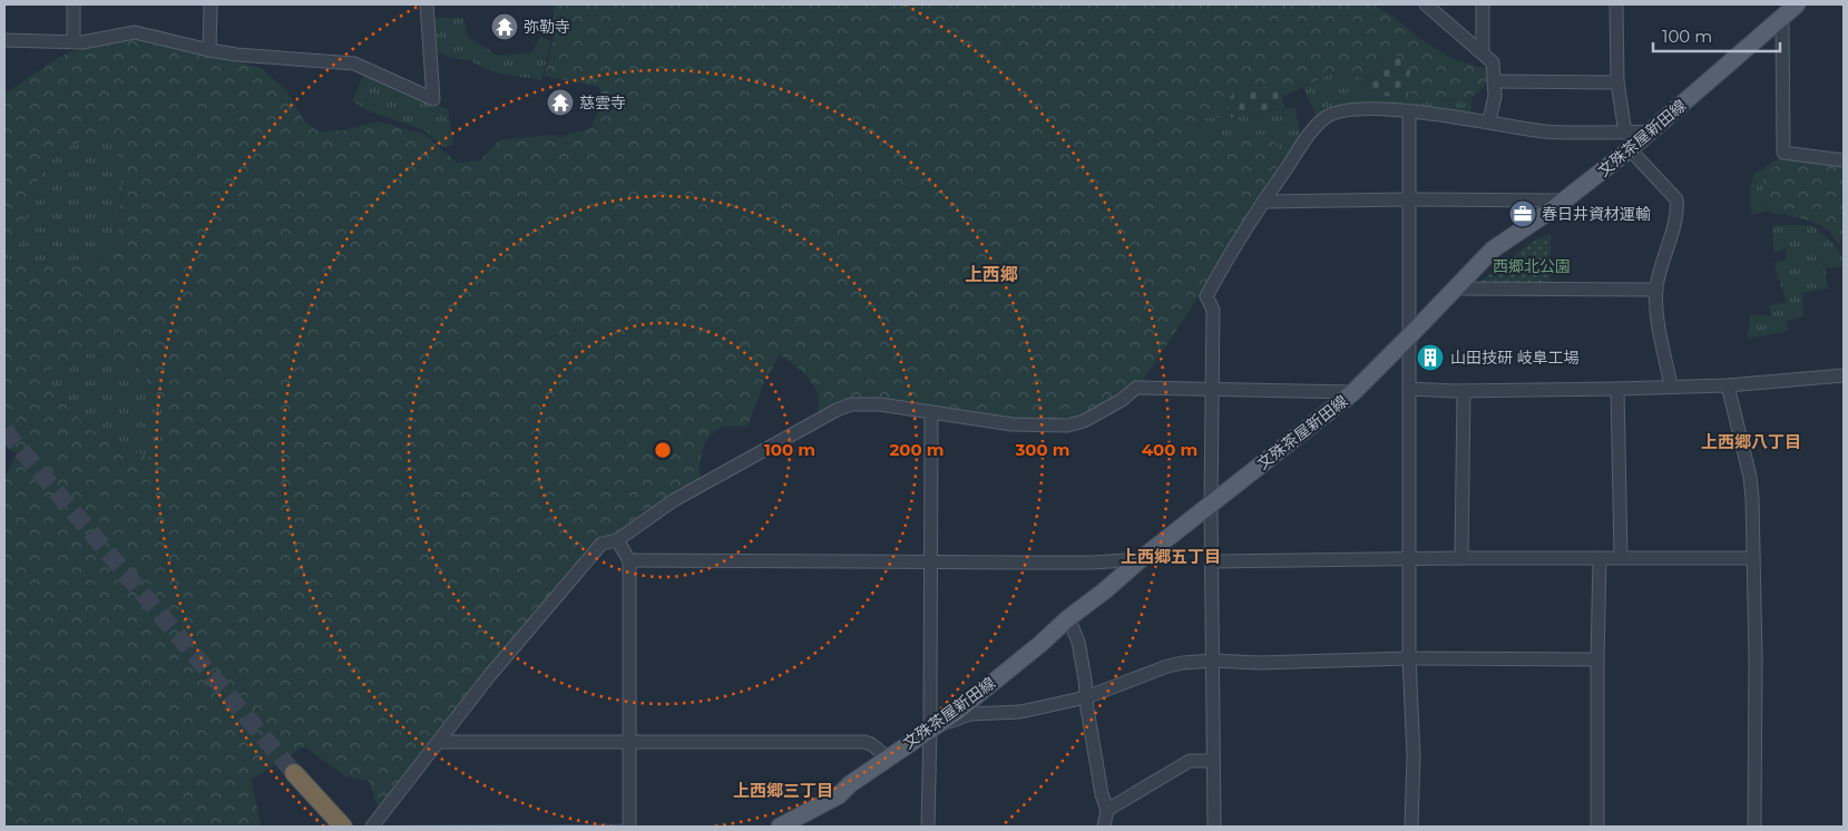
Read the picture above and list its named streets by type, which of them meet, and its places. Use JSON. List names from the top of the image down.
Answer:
{
  "streets": {
    "main road": ["文殊茶屋新田線"]
  },
  "districts": [
    "上西郷",
    "上西郷八丁目",
    "上西郷五丁目",
    "上西郷三丁目"
  ],
  "parks": ["西郷北公園"],
  "places": {
    "temple": ["弥勒寺", "慈雲寺"],
    "office": ["春日井資材運輸"],
    "building": ["山田技研 岐阜工場"]
  },
  "scale_bar": "100 m",
  "rings": [
    "100 m",
    "200 m",
    "300 m",
    "400 m"
  ]
}
